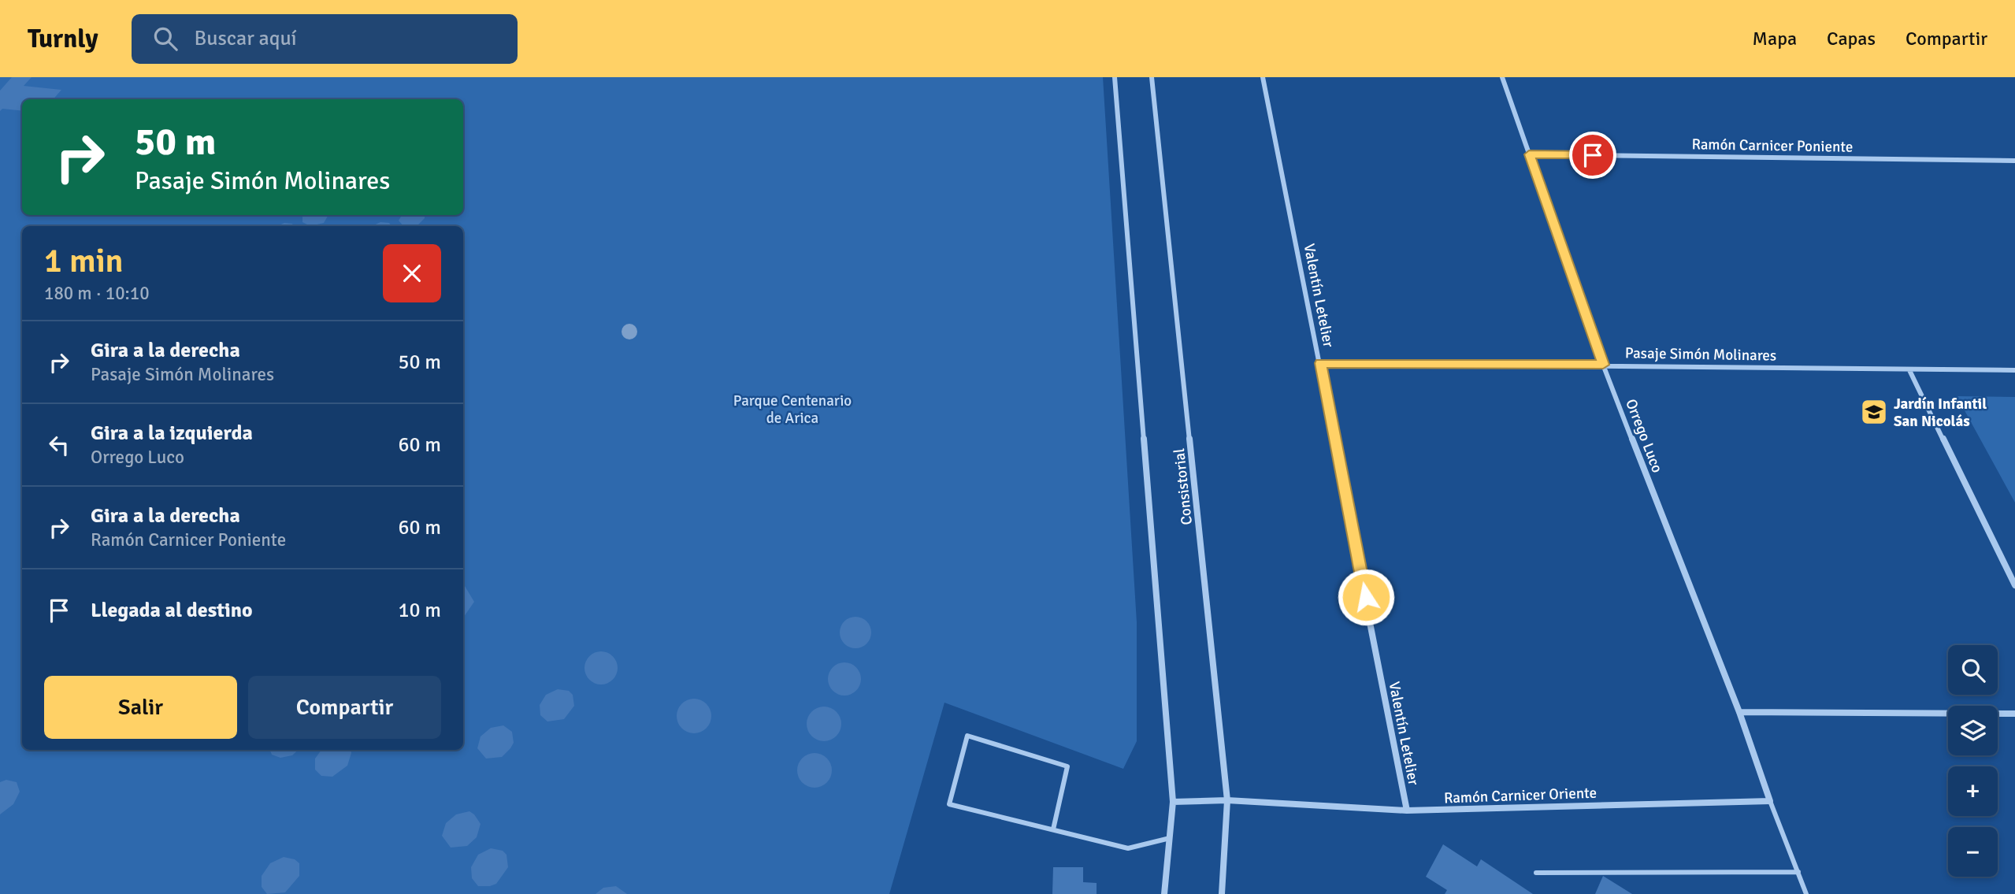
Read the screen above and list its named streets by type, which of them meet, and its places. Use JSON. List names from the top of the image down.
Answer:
{
  "streets": {
    "street": [
      "Ramón Carnicer Poniente",
      "Valentín Letelier",
      "Pasaje Simón Molinares",
      "Orrego Luco",
      "Consistorial",
      "Ramón Carnicer Oriente"
    ]
  },
  "crossings": [
    ["Ramón Carnicer Poniente", "Orrego Luco"],
    ["Valentín Letelier", "Pasaje Simón Molinares"],
    ["Valentín Letelier", "Ramón Carnicer Oriente"],
    ["Pasaje Simón Molinares", "Orrego Luco"],
    ["Orrego Luco", "Ramón Carnicer Oriente"],
    ["Consistorial", "Ramón Carnicer Oriente"]
  ],
  "parks": ["Parque Centenario de Arica"],
  "places": {
    "school or university": ["Jardín Infantil San Nicolás"]
  },
  "page": {
    "header": "Turnly",
    "search": "Buscar aquí",
    "nav": ["Mapa", "Capas", "Compartir"],
    "turn": ["50 m", "Pasaje Simón Molinares"],
    "heading": ["1 min", "180 m · 10:10"],
    "list": [
      {
        "name": "Gira a la derecha",
        "note": "Pasaje Simón Molinares",
        "value": "50 m"
      },
      {
        "name": "Gira a la izquierda",
        "note": "Orrego Luco",
        "value": "60 m"
      },
      {
        "name": "Gira a la derecha",
        "note": "Ramón Carnicer Poniente",
        "value": "60 m"
      },
      {
        "name": "Llegada al destino",
        "value": "10 m"
      }
    ],
    "map_buttons": ["+", "−"],
    "buttons": ["Salir", "Compartir"]
  }
}
